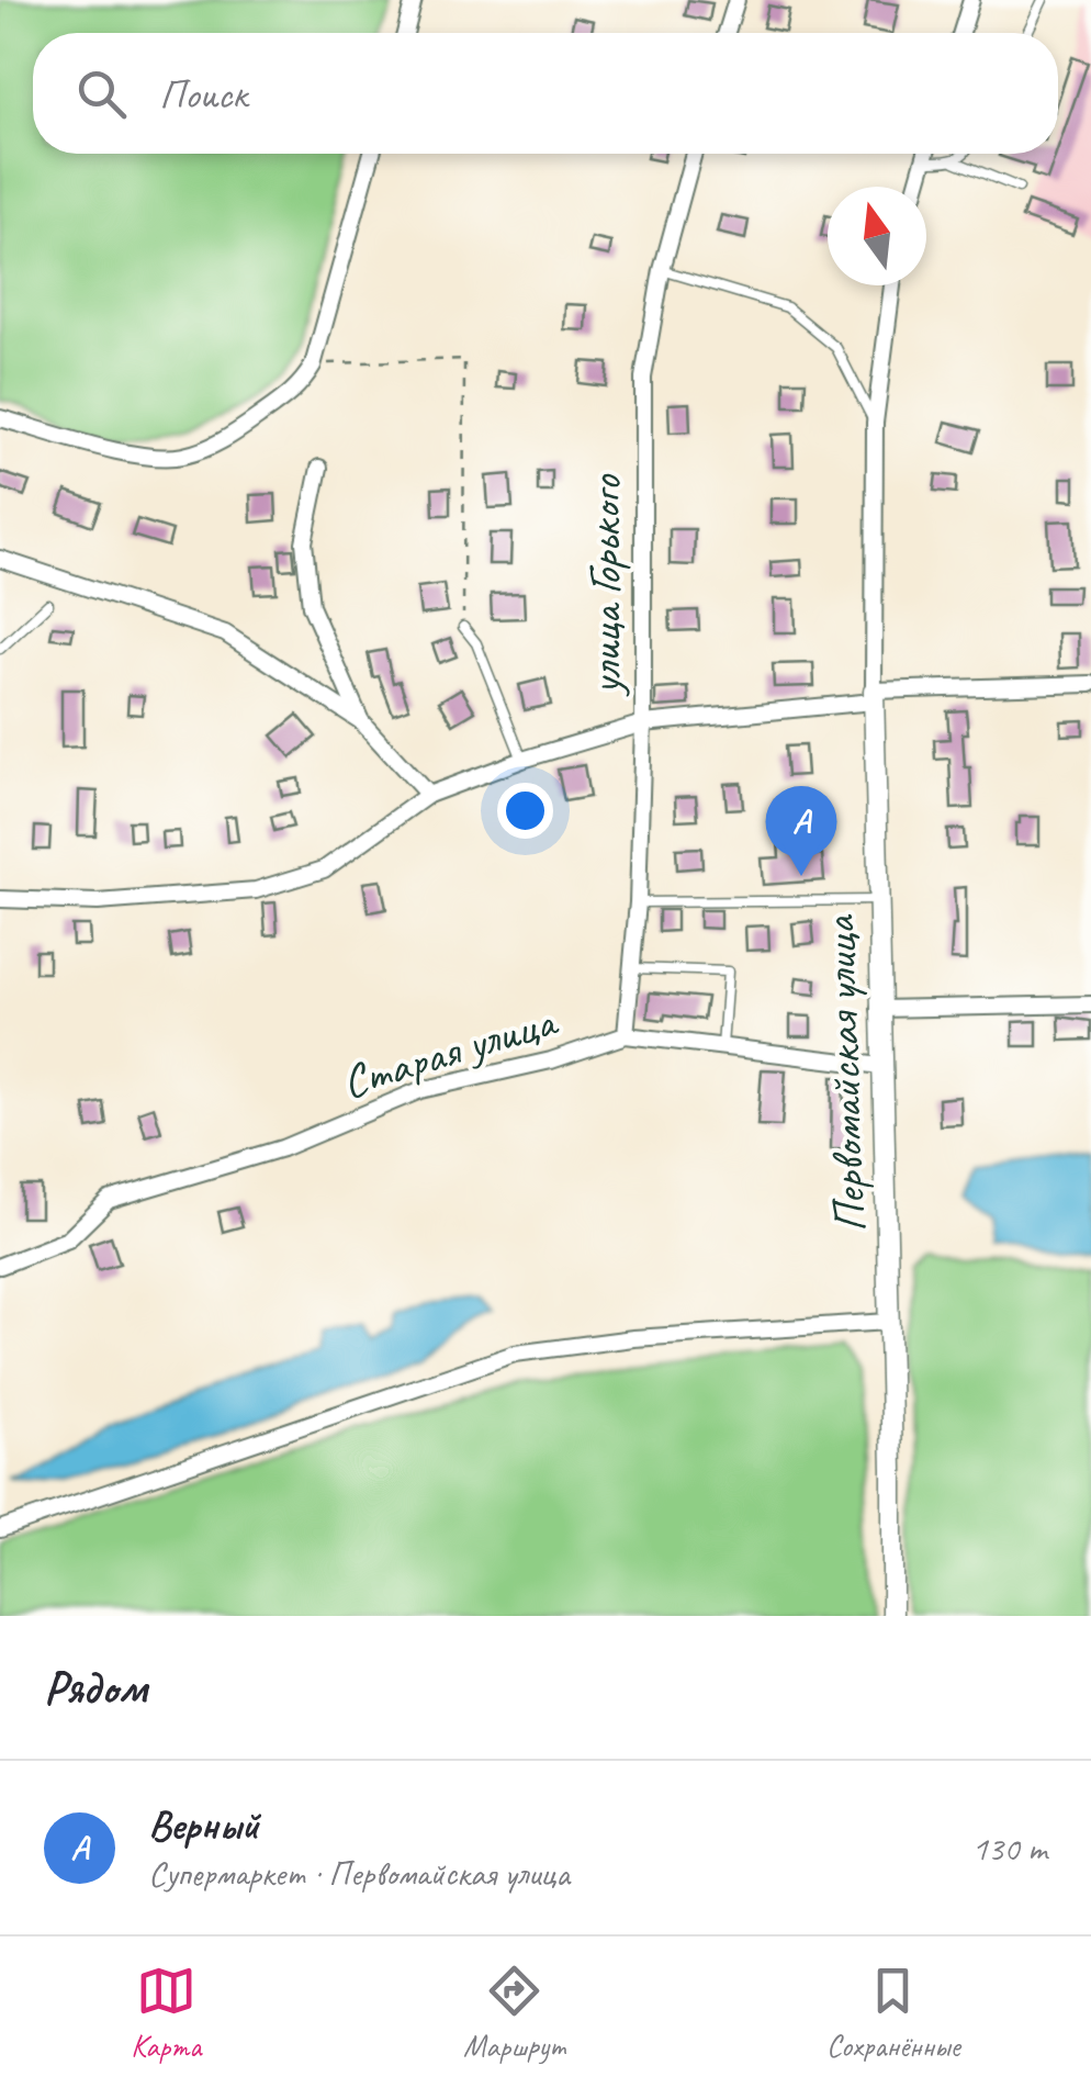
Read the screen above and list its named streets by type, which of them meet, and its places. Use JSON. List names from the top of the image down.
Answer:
{
  "streets": {
    "street": ["улица Горького", "Старая улица", "Первомайская улица"]
  },
  "crossings": [
    ["улица Горького", "Старая улица"],
    ["Старая улица", "Первомайская улица"]
  ],
  "north": "top",
  "page": {
    "search": "Поиск",
    "pins": "A",
    "heading": "Рядом",
    "list": [
      {
        "mark": "A",
        "name": "Верный",
        "note": "Супермаркет · Первомайская улица",
        "value": "130 m"
      }
    ],
    "nav": ["Карта", "Маршрут", "Сохранённые"]
  }
}
